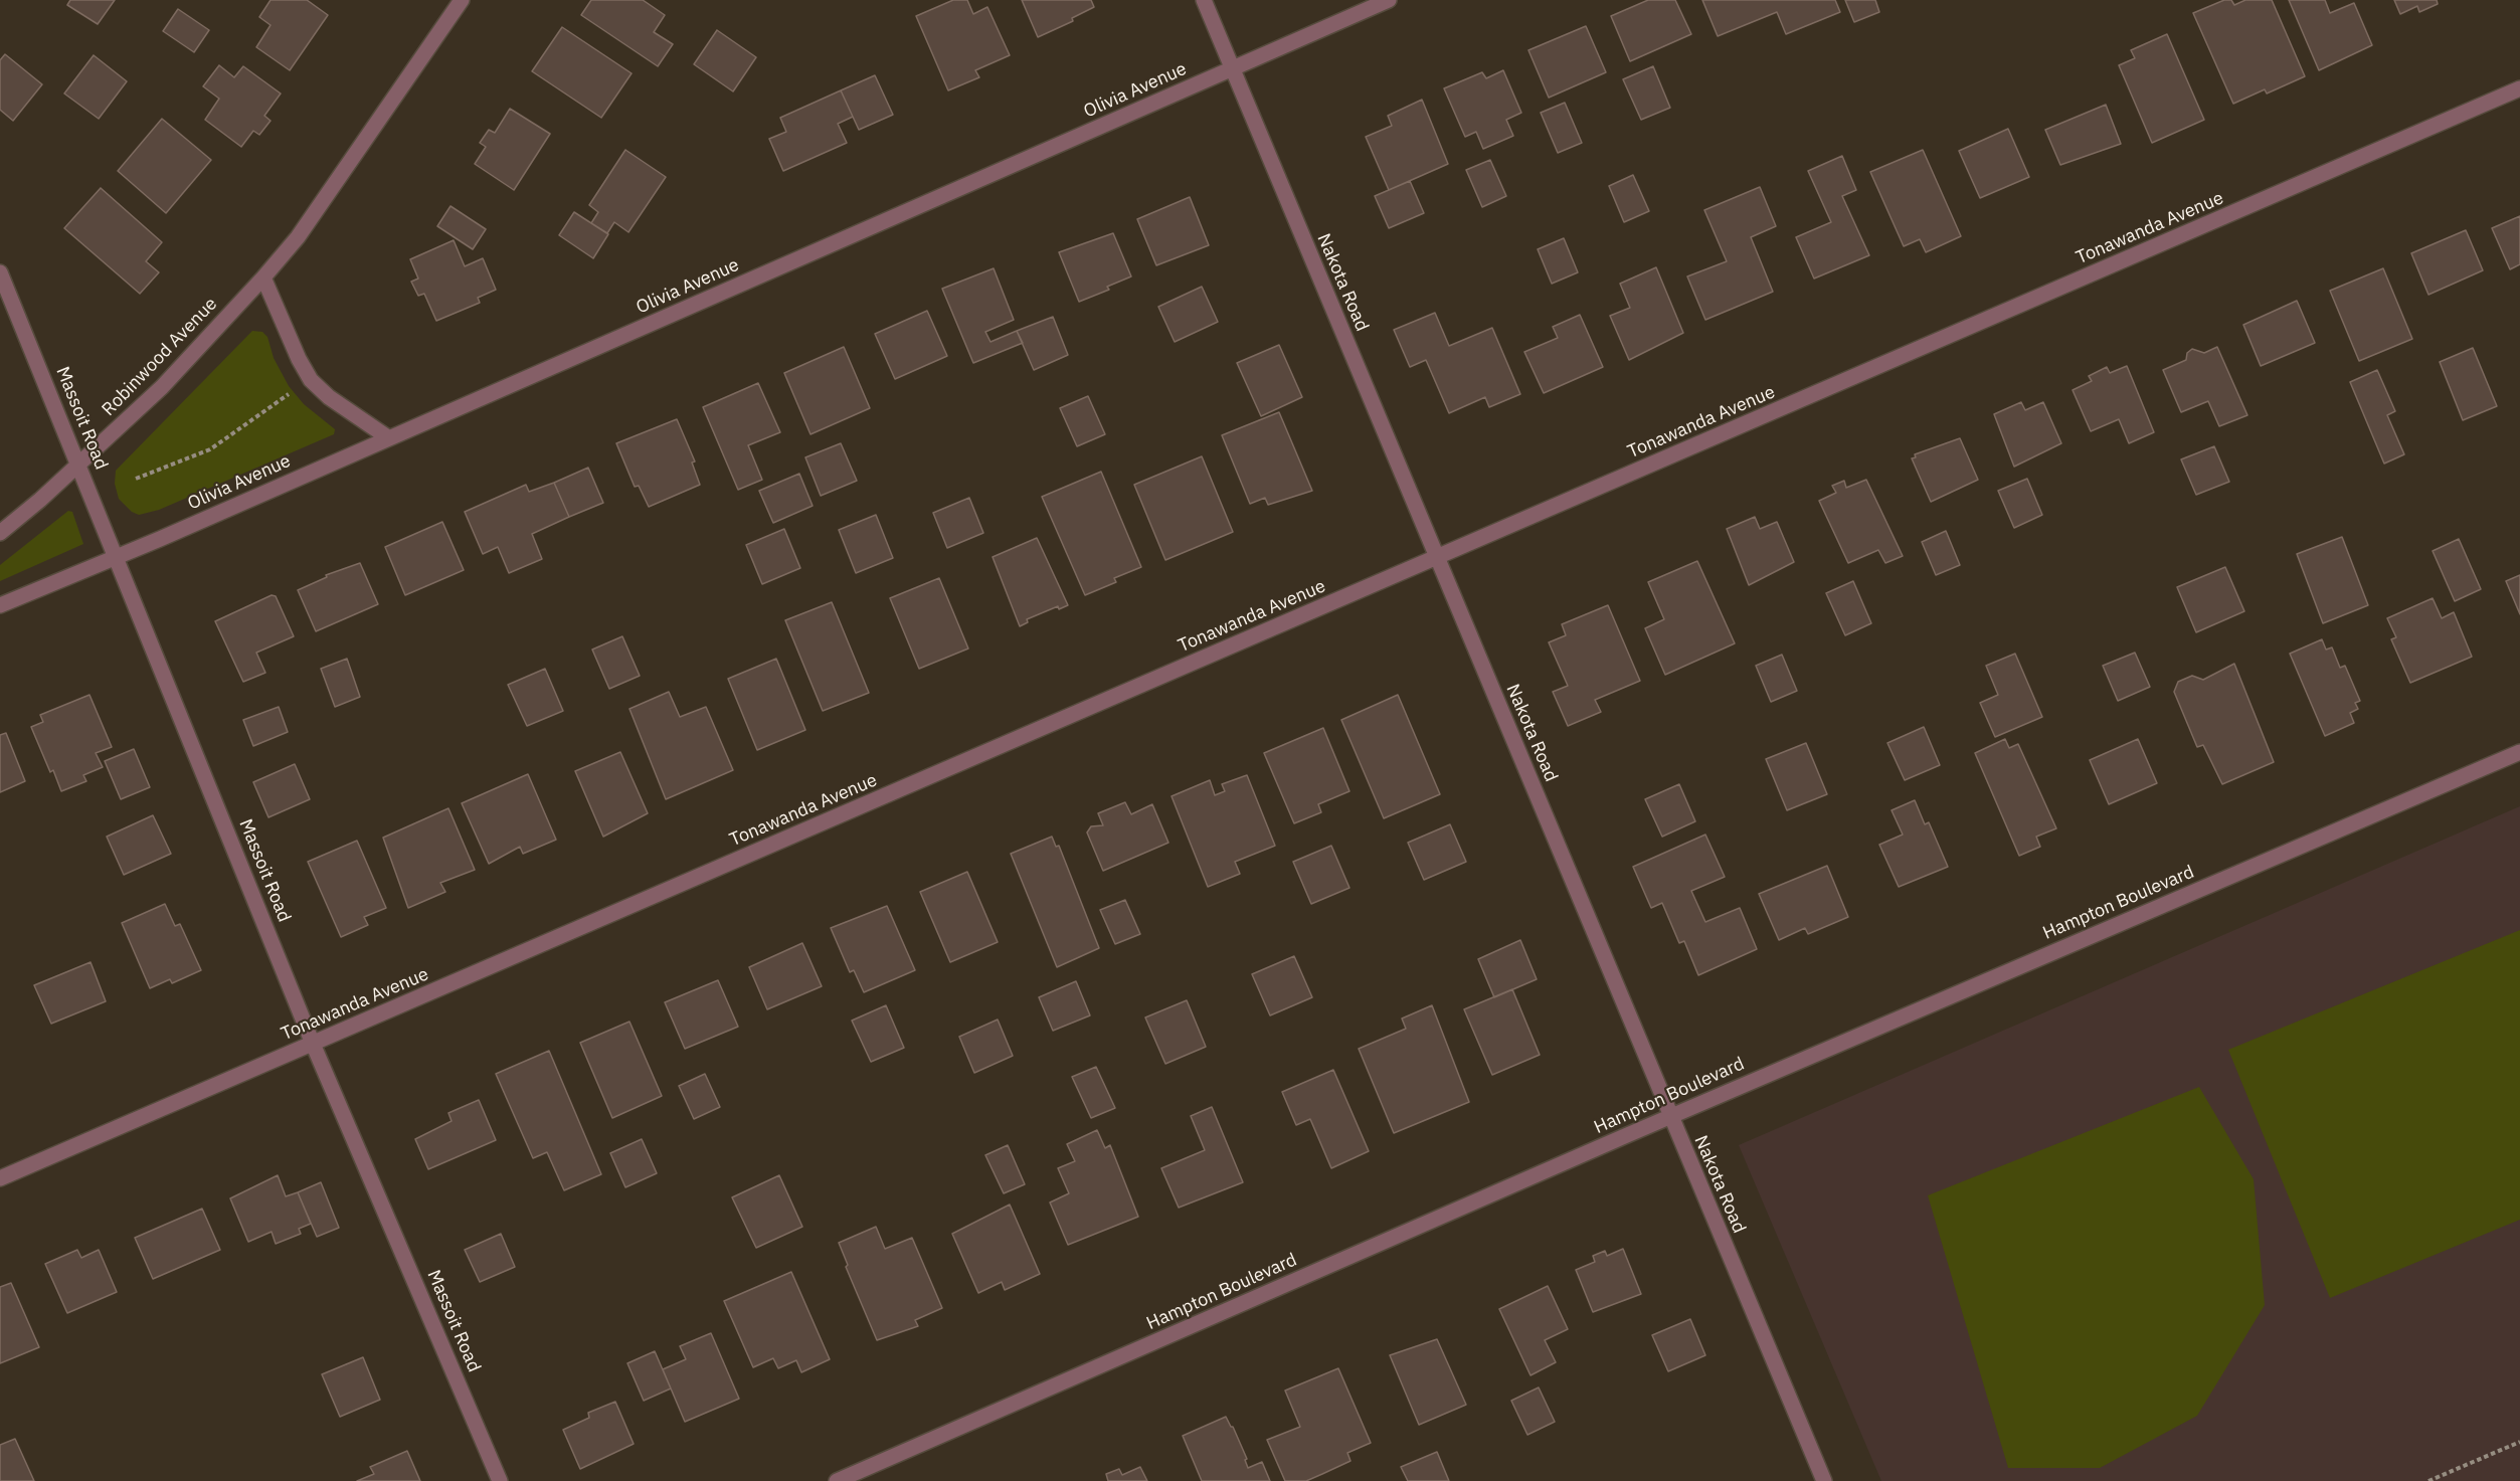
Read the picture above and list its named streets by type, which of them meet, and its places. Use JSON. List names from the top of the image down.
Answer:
{
  "streets": {
    "street": [
      "Olivia Avenue",
      "Tonawanda Avenue",
      "Nakota Road",
      "Robinwood Avenue",
      "Massoit Road",
      "Hampton Boulevard"
    ]
  },
  "crossings": [
    ["Olivia Avenue", "Nakota Road"],
    ["Olivia Avenue", "Massoit Road"],
    ["Tonawanda Avenue", "Nakota Road"],
    ["Tonawanda Avenue", "Massoit Road"],
    ["Nakota Road", "Hampton Boulevard"],
    ["Robinwood Avenue", "Massoit Road"]
  ]
}
